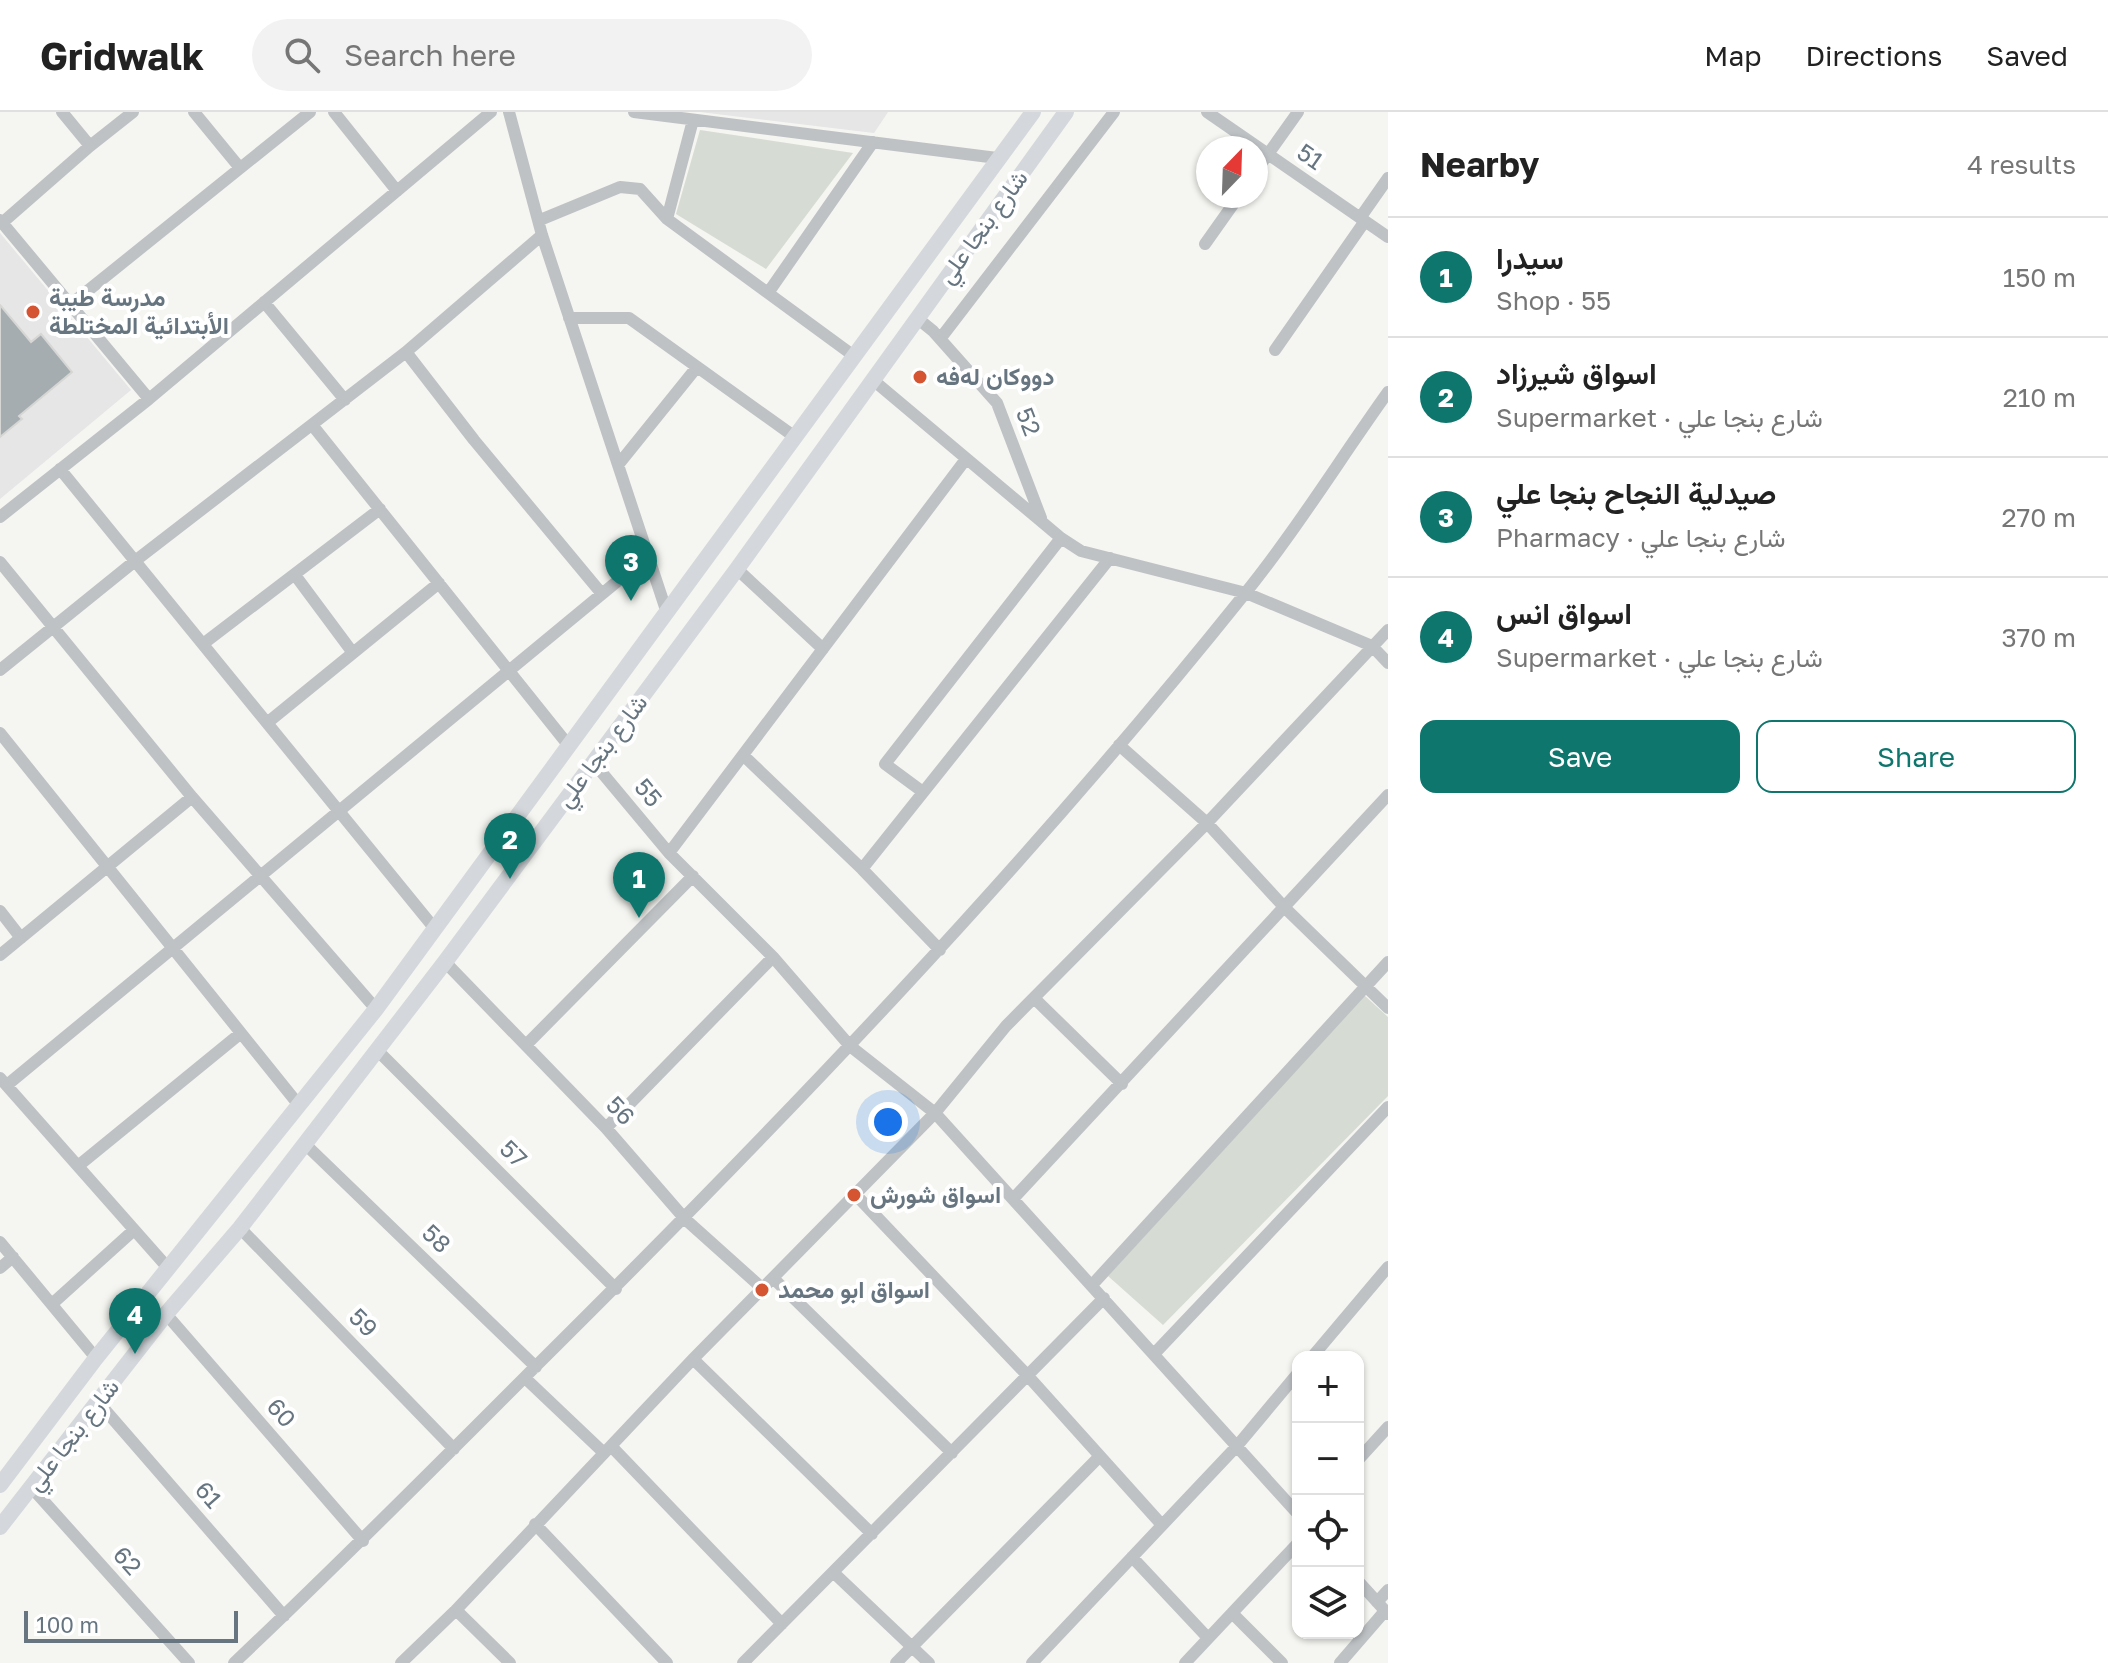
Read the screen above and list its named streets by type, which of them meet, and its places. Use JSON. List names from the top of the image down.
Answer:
{
  "streets": {
    "main road": ["شارع بنجا علي"],
    "street": [
      "51",
      "52",
      "55",
      "56",
      "57",
      "58",
      "59",
      "60",
      "61",
      "62"
    ]
  },
  "crossings": [
    ["شارع بنجا علي", "52"],
    ["شارع بنجا علي", "55"],
    ["شارع بنجا علي", "56"],
    ["شارع بنجا علي", "57"],
    ["شارع بنجا علي", "58"],
    ["شارع بنجا علي", "59"],
    ["شارع بنجا علي", "60"],
    ["شارع بنجا علي", "61"],
    ["شارع بنجا علي", "62"]
  ],
  "places": [
    "مدرسة طيبة الأبتدائية المختلطة",
    "دووكان لەفە",
    "اسواق شورش",
    "اسواق ابو محمد"
  ],
  "scale_bar": "100 m",
  "north": "top right",
  "page": {
    "header": "Gridwalk",
    "search": "Search here",
    "nav": ["Map", "Directions", "Saved"],
    "heading": ["Nearby", "4 results"],
    "list": [
      {
        "mark": "1",
        "name": "سيدرا",
        "note": "Shop · 55",
        "value": "150 m"
      },
      {
        "mark": "2",
        "name": "اسواق شيرزاد",
        "note": "Supermarket · شارع بنجا علي",
        "value": "210 m"
      },
      {
        "mark": "3",
        "name": "صيدلية النجاح بنجا علي",
        "note": "Pharmacy · شارع بنجا علي",
        "value": "270 m"
      },
      {
        "mark": "4",
        "name": "اسواق انس",
        "note": "Supermarket · شارع بنجا علي",
        "value": "370 m"
      }
    ],
    "pins": [
      "3",
      "2",
      "1",
      "4"
    ],
    "buttons": ["Save", "Share"],
    "map_buttons": ["+", "−"],
    "scale": "100 m"
  }
}
